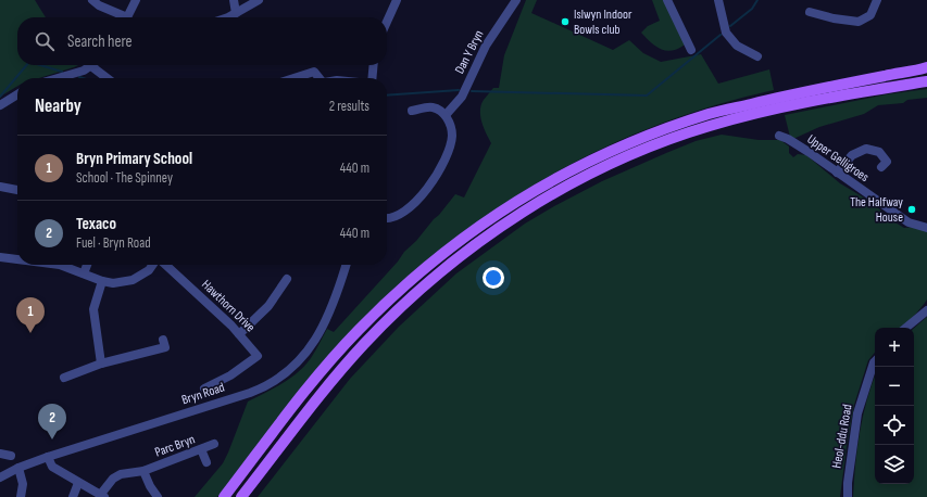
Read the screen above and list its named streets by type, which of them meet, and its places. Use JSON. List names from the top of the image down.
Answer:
{
  "streets": {
    "street": [
      "Dan Y Bryn",
      "Upper Gelligroes",
      "Hawthorn Drive",
      "Bryn Road",
      "Heol-ddu Road",
      "Parc Bryn"
    ]
  },
  "places": ["Islwyn Indoor Bowls club", "The Halfway House"],
  "page": {
    "search": "Search here",
    "heading": ["Nearby", "2 results"],
    "list": [
      {
        "mark": "1",
        "name": "Bryn Primary School",
        "note": "School · The Spinney",
        "value": "440 m"
      },
      {
        "mark": "2",
        "name": "Texaco",
        "note": "Fuel · Bryn Road",
        "value": "440 m"
      }
    ],
    "pins": ["1", "2"],
    "map_buttons": ["+", "−"]
  }
}
